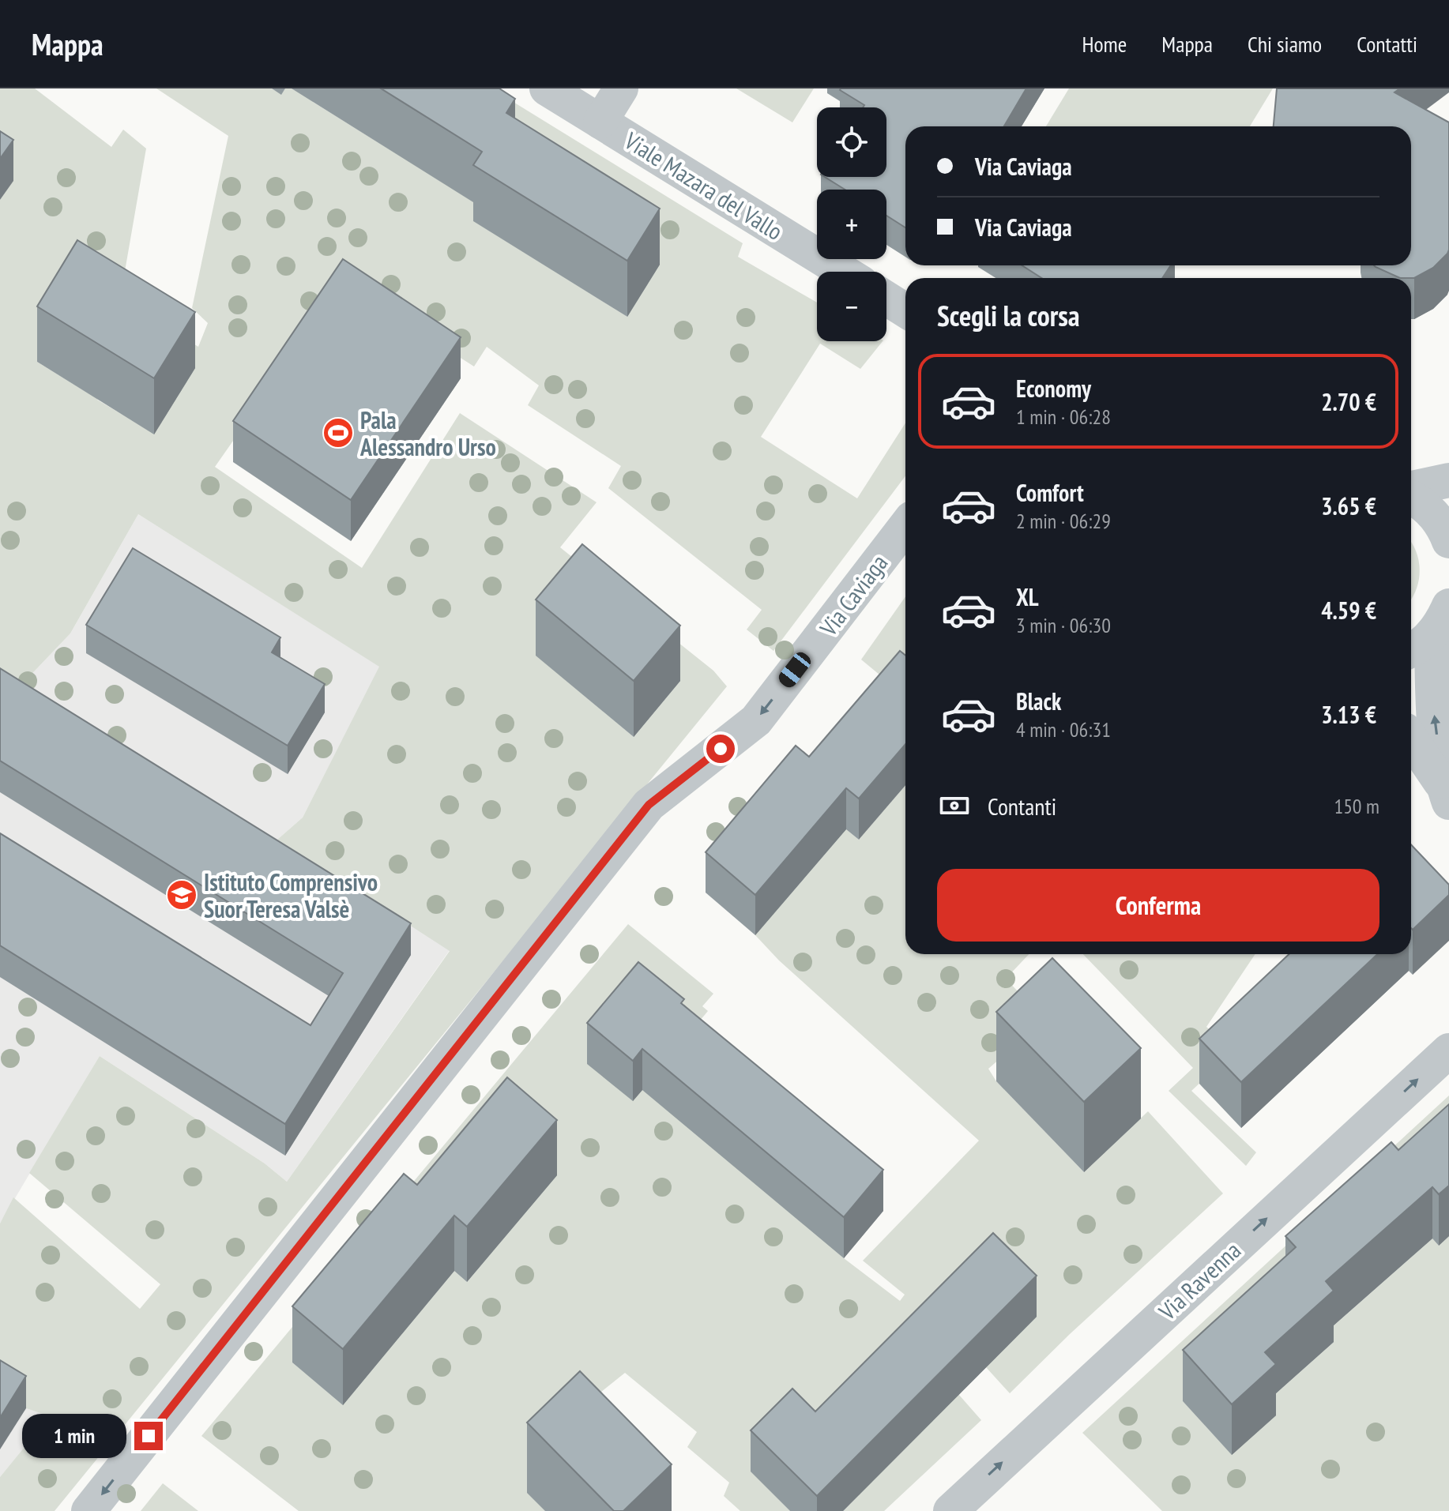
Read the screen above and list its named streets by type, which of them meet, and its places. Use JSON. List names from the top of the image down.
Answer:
{
  "streets": {
    "street": ["Viale Mazara del Vallo", "Via Caviaga", "Via Ravenna"]
  },
  "one_way": ["Via Caviaga", "Via Ravenna"],
  "places": {
    "sports": ["Pala Alessandro Urso"],
    "school or university": ["Istituto Comprensivo Suor Teresa Valsè"]
  },
  "page": {
    "header": "Mappa",
    "nav": [
      "Home",
      "Mappa",
      "Chi siamo",
      "Contatti"
    ],
    "map_buttons": ["+", "−"],
    "banner": ["Via Caviaga", "Via Caviaga"],
    "heading": "Scegli la corsa",
    "list": [
      {
        "name": "Economy",
        "note": "1 min · 06:28",
        "value": "2.70 €"
      },
      {
        "name": "Comfort",
        "note": "2 min · 06:29",
        "value": "3.65 €"
      },
      {
        "name": "XL",
        "note": "3 min · 06:30",
        "value": "4.59 €"
      },
      {
        "name": "Black",
        "note": "4 min · 06:31",
        "value": "3.13 €"
      }
    ],
    "pay": ["Contanti", "150 m"],
    "buttons": "Conferma",
    "bubble": "1 min"
  }
}
